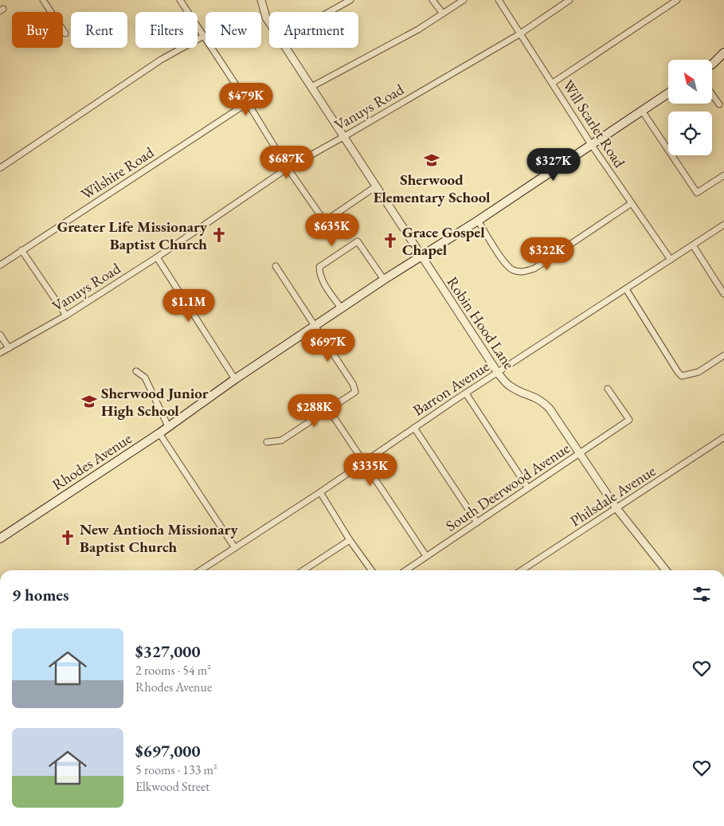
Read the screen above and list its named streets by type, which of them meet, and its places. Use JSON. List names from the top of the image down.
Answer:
{
  "streets": {
    "main road": ["Rhodes Avenue"],
    "street": [
      "Vanuys Road",
      "Will Scarlet Road",
      "Wilshire Road",
      "Robin Hood Lane",
      "Barron Avenue",
      "South Deerwood Avenue",
      "Philsdale Avenue"
    ]
  },
  "crossings": [
    ["Vanuys Road", "Will Scarlet Road"],
    ["Vanuys Road", "Robin Hood Lane"],
    ["Will Scarlet Road", "Barron Avenue"],
    ["Will Scarlet Road", "Rhodes Avenue"],
    ["Robin Hood Lane", "Barron Avenue"],
    ["Robin Hood Lane", "Rhodes Avenue"],
    ["Robin Hood Lane", "South Deerwood Avenue"],
    ["Robin Hood Lane", "Philsdale Avenue"]
  ],
  "places": {
    "school or university": ["Sherwood Elementary School", "Sherwood Junior High School"],
    "church": ["Greater Life Missionary Baptist Church", "Grace Gospel Chapel", "New Antioch Missionary Baptist Church"]
  },
  "north": "top left",
  "page": {
    "chip": [
      "Buy",
      "Rent",
      "Filters",
      "New",
      "Apartment"
    ],
    "price": [
      "$479K",
      "$687K",
      "$327K",
      "$635K",
      "$322K",
      "$1.1M",
      "$697K",
      "$288K",
      "$335K"
    ],
    "heading": "9 homes",
    "list": [
      {
        "name": "$327,000",
        "note": "2 rooms · 54 m² · Rhodes Avenue"
      },
      {
        "name": "$697,000",
        "note": "5 rooms · 133 m² · Elkwood Street"
      }
    ]
  }
}
